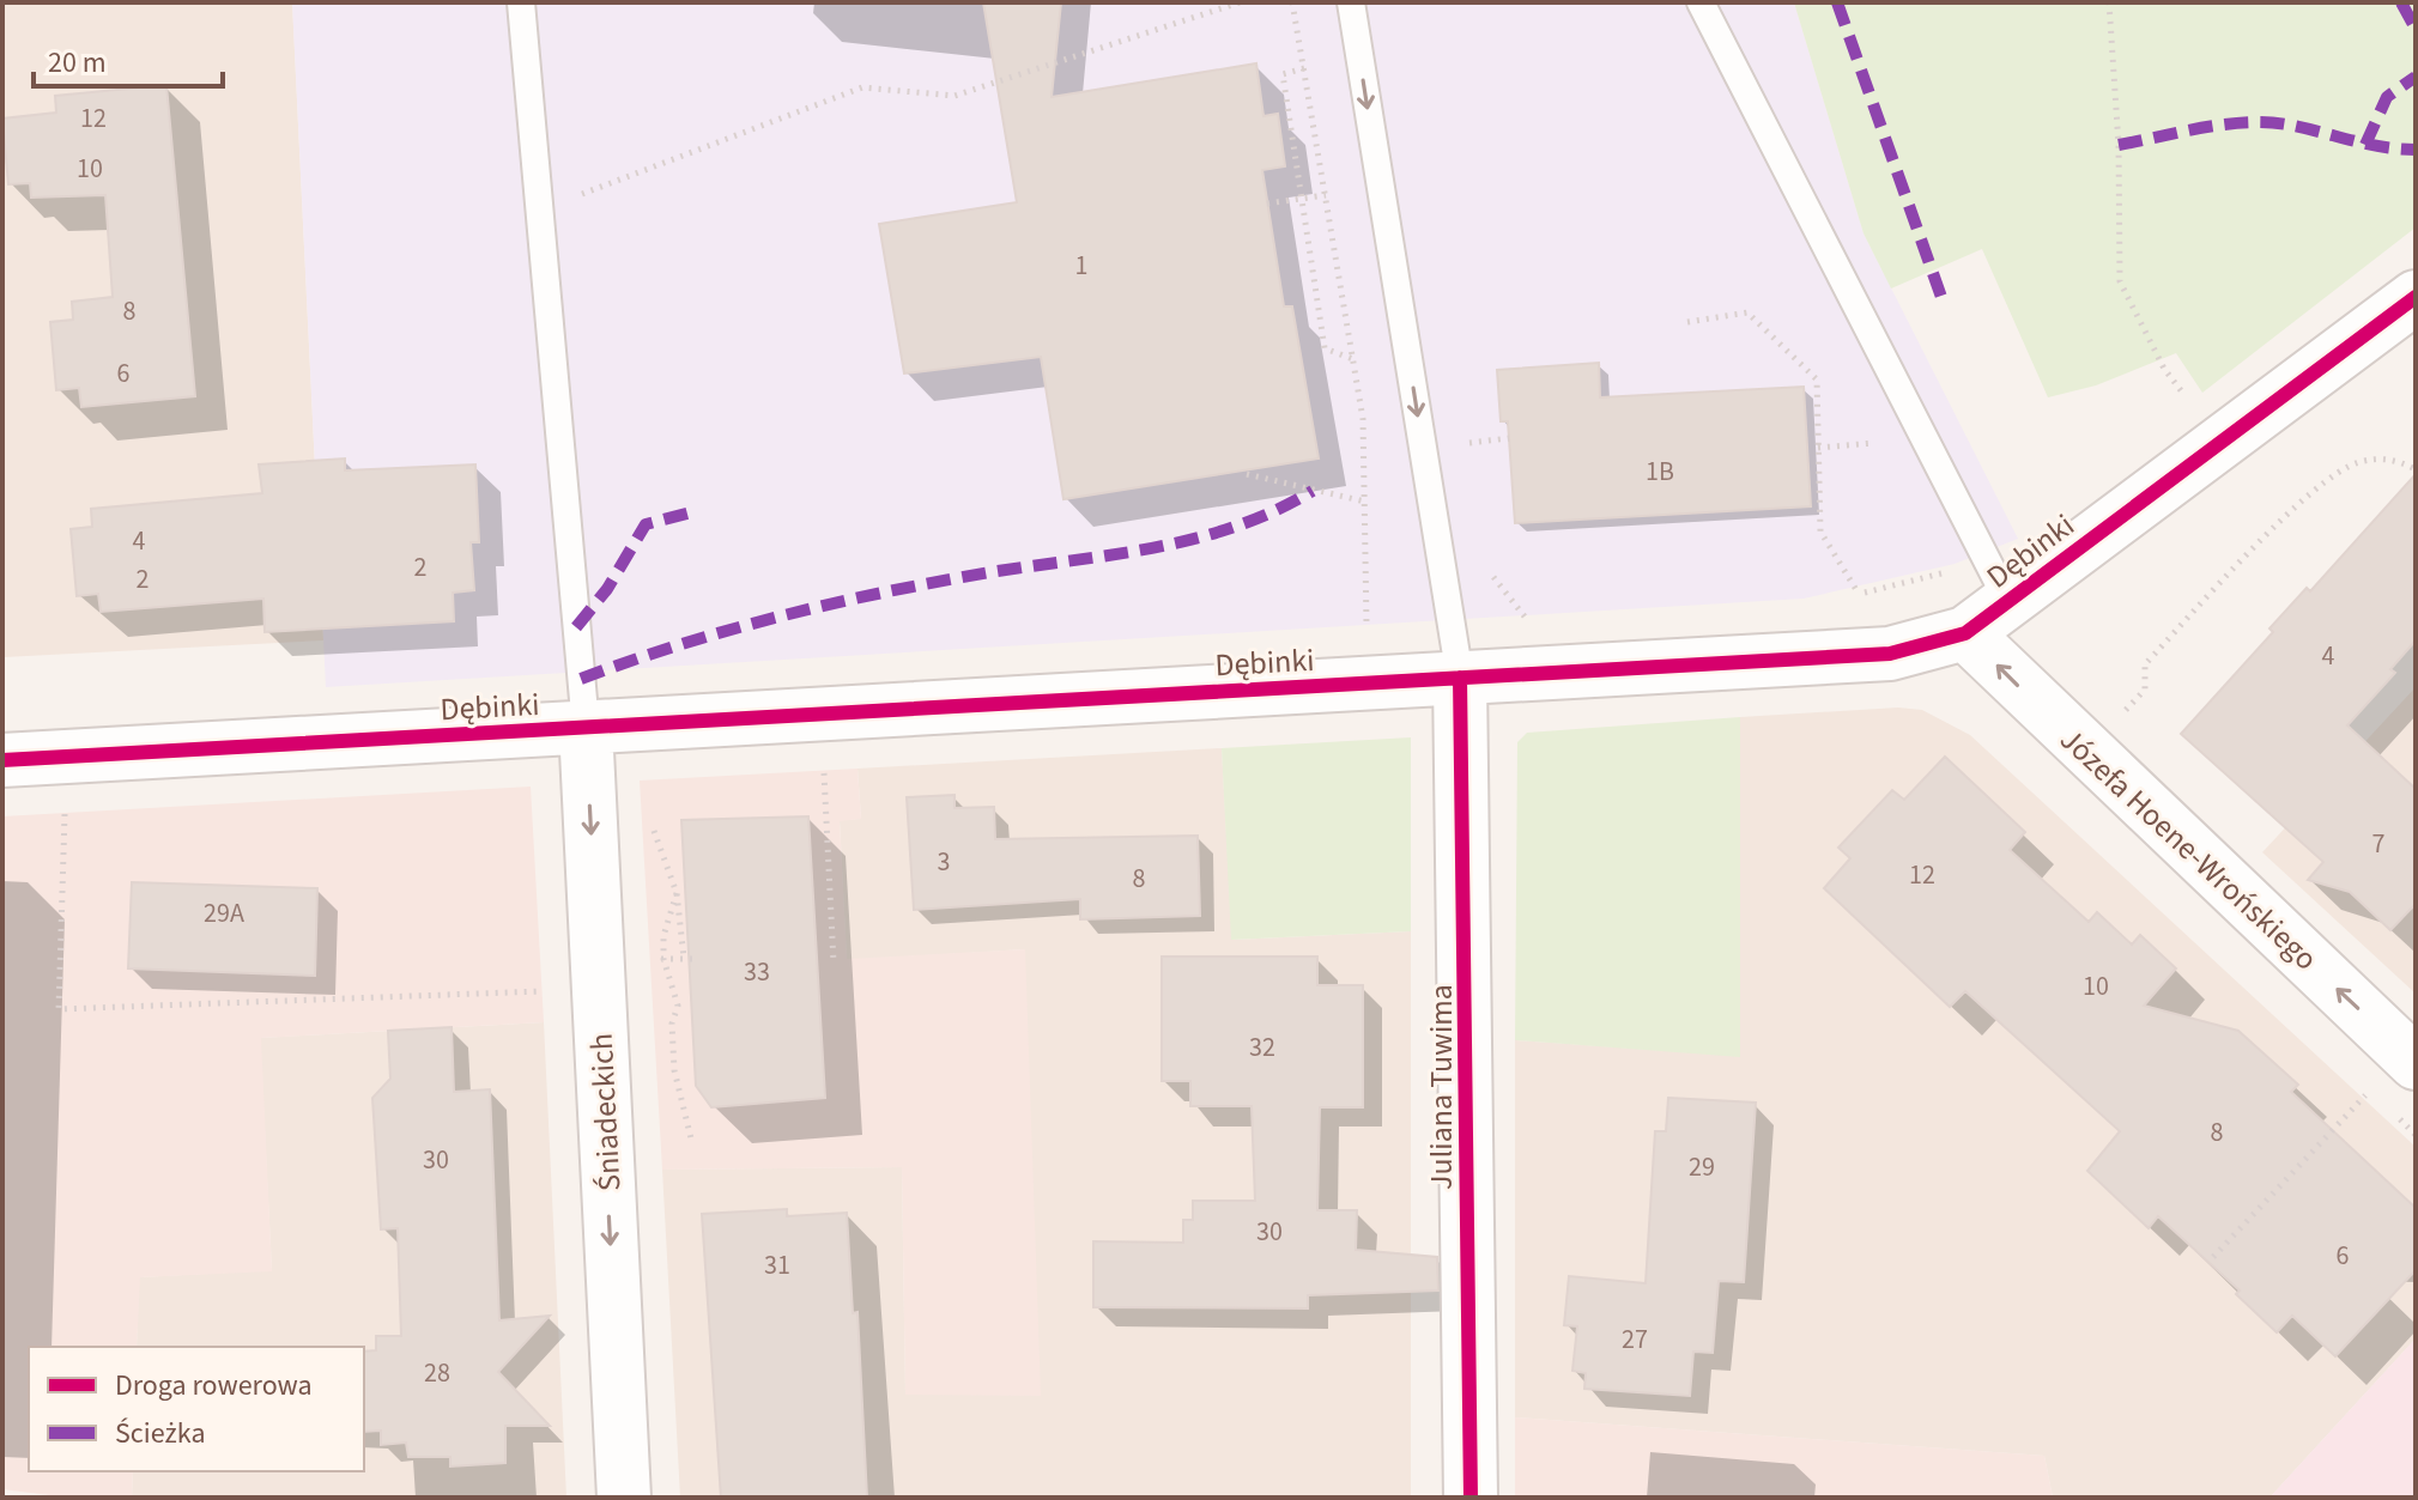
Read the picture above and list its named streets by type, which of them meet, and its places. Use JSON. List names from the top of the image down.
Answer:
{
  "streets": {
    "street": [
      "Dębinki",
      "Józefa Hoene-Wrońskiego",
      "Juliana Tuwima",
      "Śniadeckich"
    ]
  },
  "crossings": [
    ["Dębinki", "Józefa Hoene-Wrońskiego"],
    ["Dębinki", "Juliana Tuwima"],
    ["Dębinki", "Śniadeckich"]
  ],
  "one_way": ["Józefa Hoene-Wrońskiego", "Śniadeckich"],
  "house_numbers": [
    "12",
    "10",
    "1",
    "8",
    "6",
    "1B",
    "4",
    "2",
    "2",
    "4",
    "7",
    "3",
    "12",
    "8",
    "29A",
    "33",
    "10",
    "32",
    "8",
    "30",
    "29",
    "30",
    "6",
    "31",
    "27",
    "28"
  ],
  "legend": ["Droga rowerowa", "Ścieżka"],
  "scale_bar": "20 m"
}
